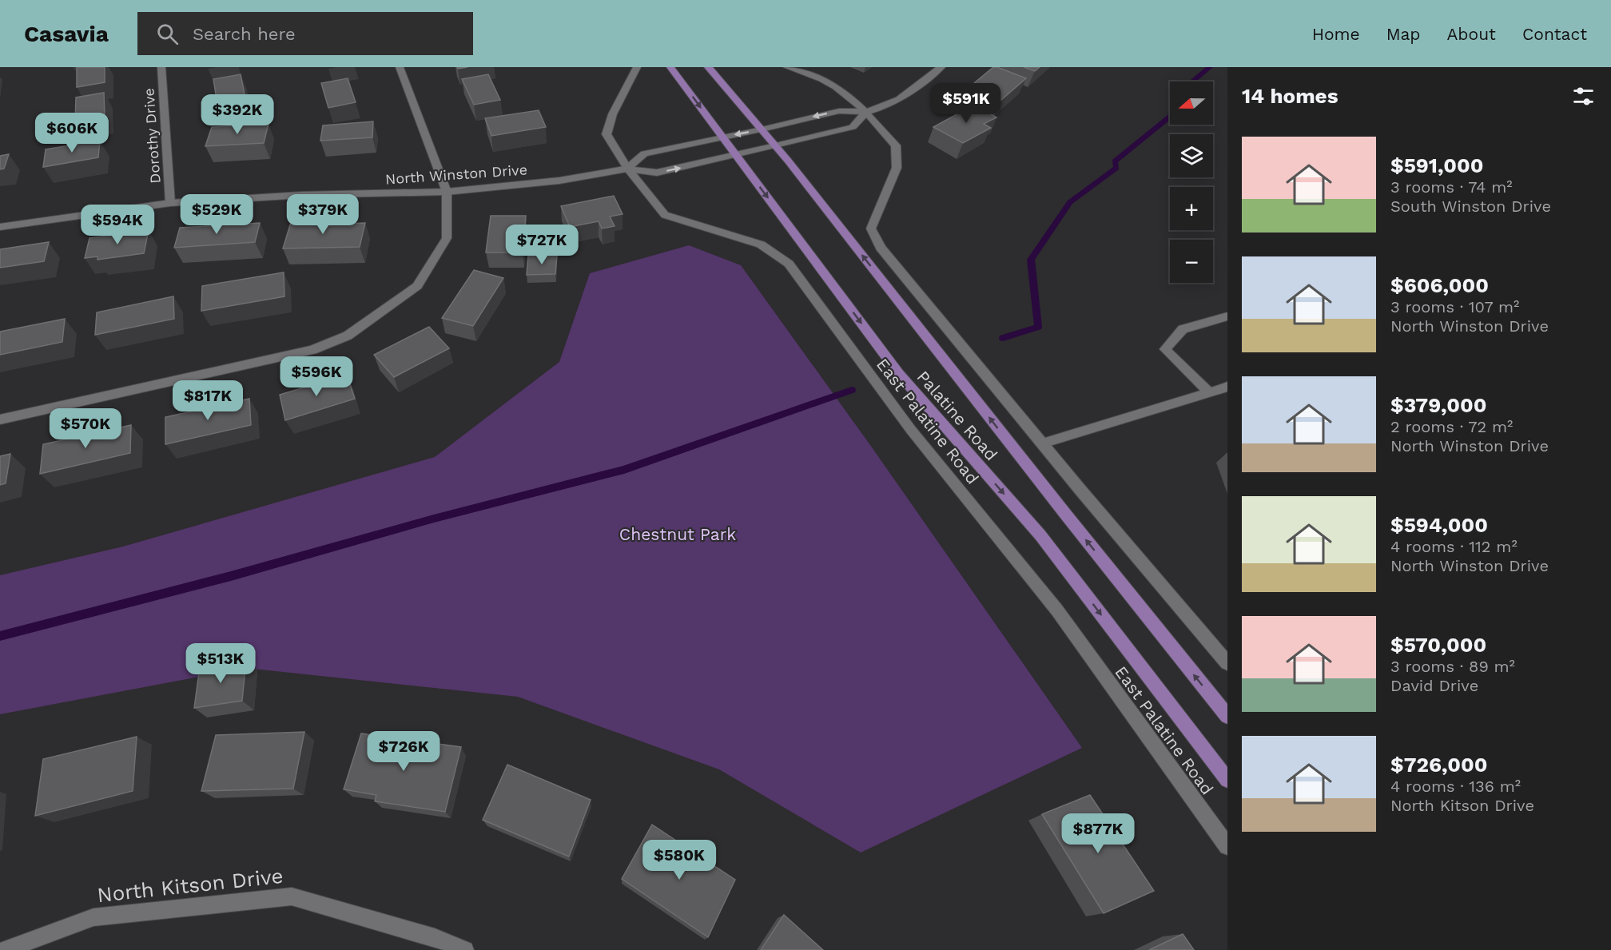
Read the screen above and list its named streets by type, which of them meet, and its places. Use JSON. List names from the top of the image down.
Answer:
{
  "streets": {
    "main road": ["Palatine Road"],
    "street": [
      "Dorothy Drive",
      "North Winston Drive",
      "East Palatine Road",
      "North Kitson Drive"
    ]
  },
  "crossings": [
    ["Dorothy Drive", "North Winston Drive"],
    ["North Winston Drive", "Palatine Road"],
    ["North Winston Drive", "East Palatine Road"]
  ],
  "parks": ["Chestnut Park"],
  "north": "left",
  "page": {
    "header": "Casavia",
    "search": "Search here",
    "nav": [
      "Home",
      "Map",
      "About",
      "Contact"
    ],
    "heading": "14 homes",
    "map_buttons": ["+", "−"],
    "price": [
      "$591K",
      "$392K",
      "$606K",
      "$529K",
      "$379K",
      "$594K",
      "$727K",
      "$596K",
      "$817K",
      "$570K",
      "$513K",
      "$726K",
      "$877K",
      "$580K"
    ],
    "list": [
      {
        "name": "$591,000",
        "note": "3 rooms · 74 m² · South Winston Drive"
      },
      {
        "name": "$606,000",
        "note": "3 rooms · 107 m² · North Winston Drive"
      },
      {
        "name": "$379,000",
        "note": "2 rooms · 72 m² · North Winston Drive"
      },
      {
        "name": "$594,000",
        "note": "4 rooms · 112 m² · North Winston Drive"
      },
      {
        "name": "$570,000",
        "note": "3 rooms · 89 m² · David Drive"
      },
      {
        "name": "$726,000",
        "note": "4 rooms · 136 m² · North Kitson Drive"
      }
    ]
  }
}
